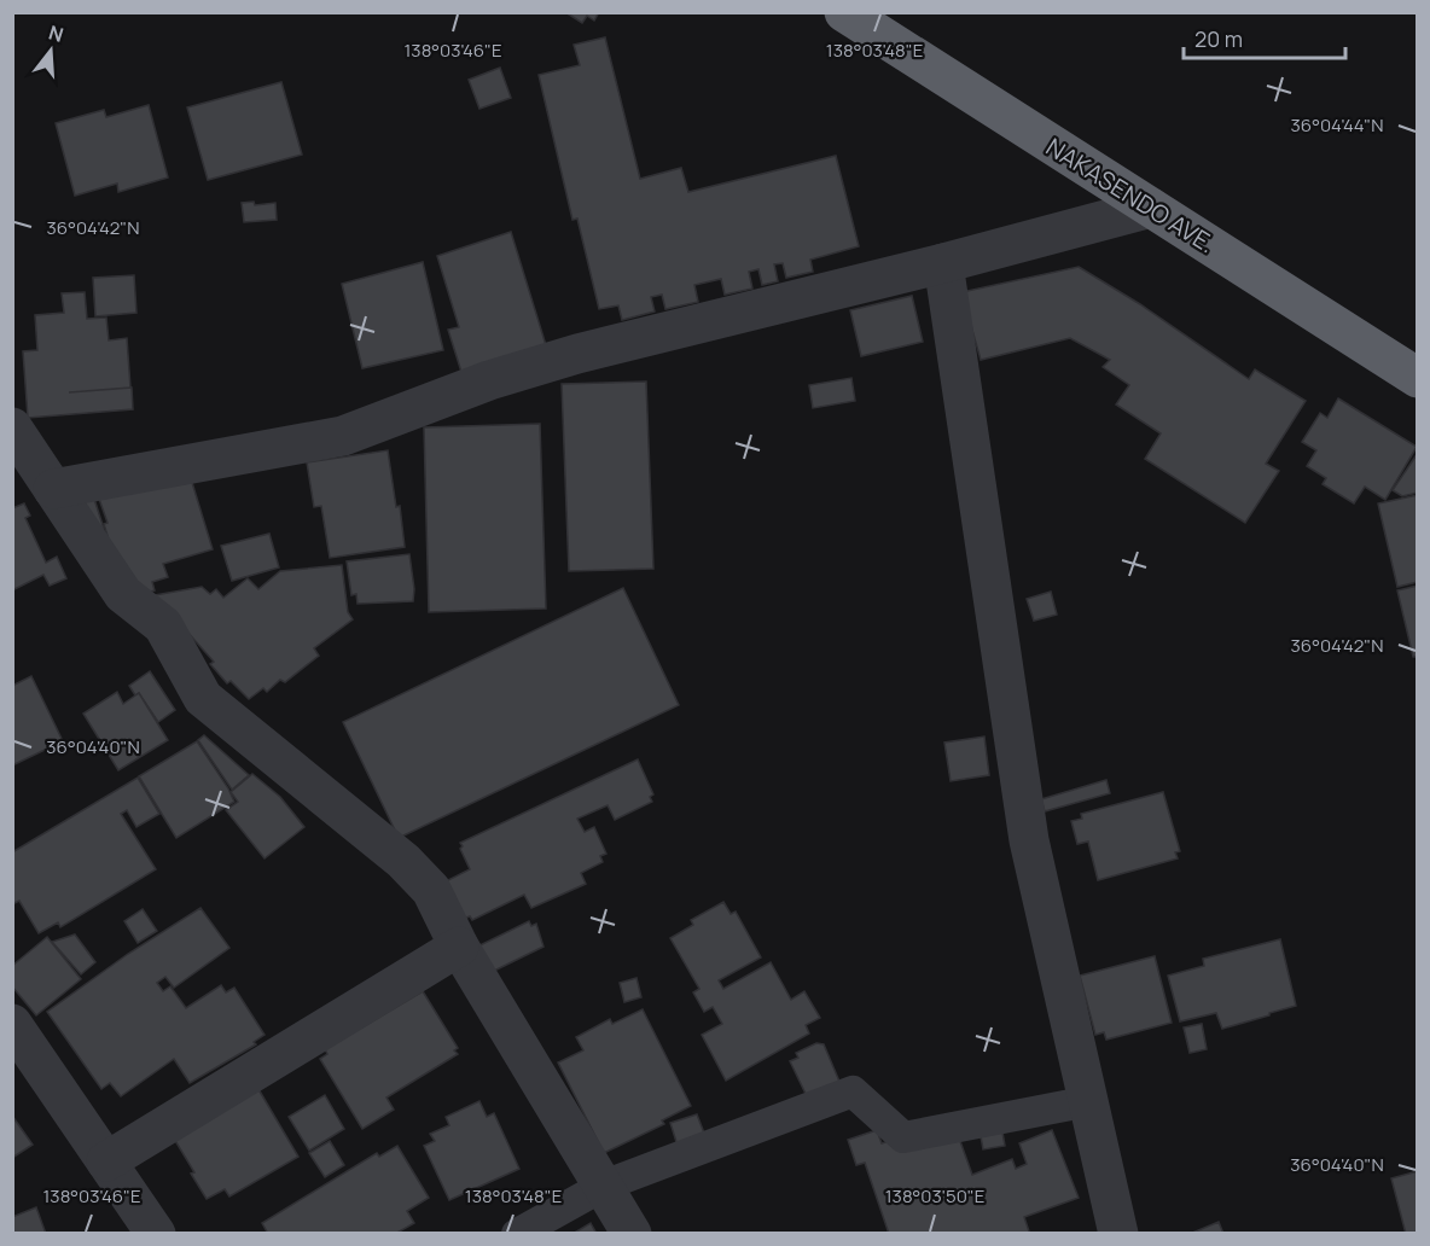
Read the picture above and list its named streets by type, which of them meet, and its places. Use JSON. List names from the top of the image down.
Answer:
{
  "streets": {
    "highway": ["NAKASENDO AVE."]
  },
  "scale_bar": "20 m",
  "north": "top",
  "coordinates": [
    "138°03'46\"E",
    "138°03'48\"E",
    "36°04'44\"N",
    "36°04'42\"N",
    "36°04'40\"N",
    "138°03'50\"E"
  ]
}
